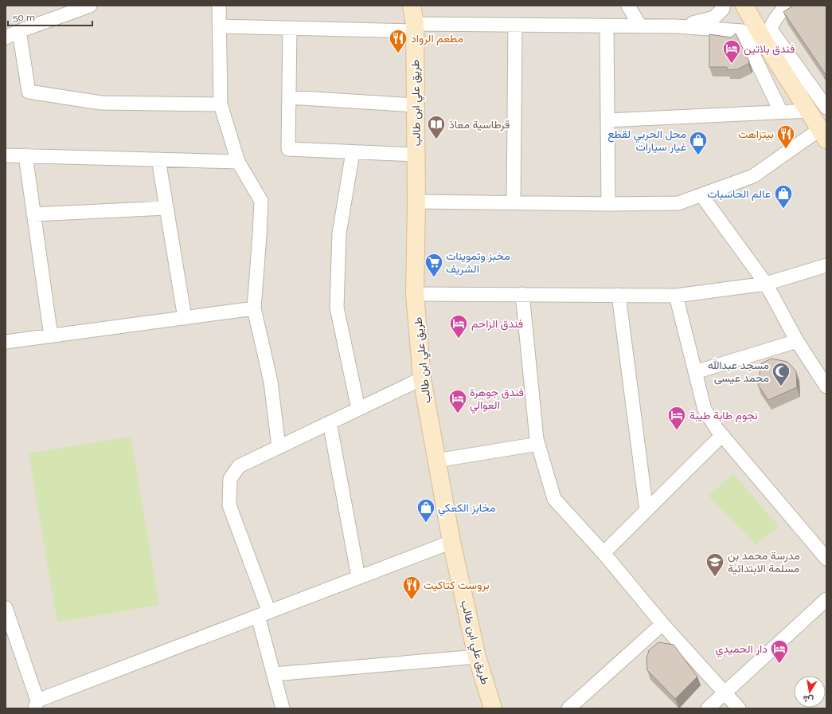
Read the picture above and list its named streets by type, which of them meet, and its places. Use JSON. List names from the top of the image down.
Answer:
{
  "streets": {
    "main road": ["طريق علي ابن طالب"]
  },
  "places": {
    "restaurant": ["مطعم الرواد", "بيتزاهت", "بروست كتاكيت"],
    "hotel": [
      "فندق بلاتين",
      "فندق الزاحم",
      "فندق جوهرة العوالي",
      "نجوم طابة طيبة",
      "دار الحميدي"
    ],
    "library": ["قرطاسية معاذ"],
    "shop": ["محل الحربي لقطع غيار سيارات", "عالم الحاسبات", "مخابز الكعكي"],
    "supermarket": ["مخبز وتموينات الشريف"],
    "mosque": ["مسجد عبدالله محمد عيسى"],
    "school or university": ["مدرسة محمد بن مسلمة الابتدائية"]
  },
  "scale_bar": "50 m",
  "north": "bottom"
}
